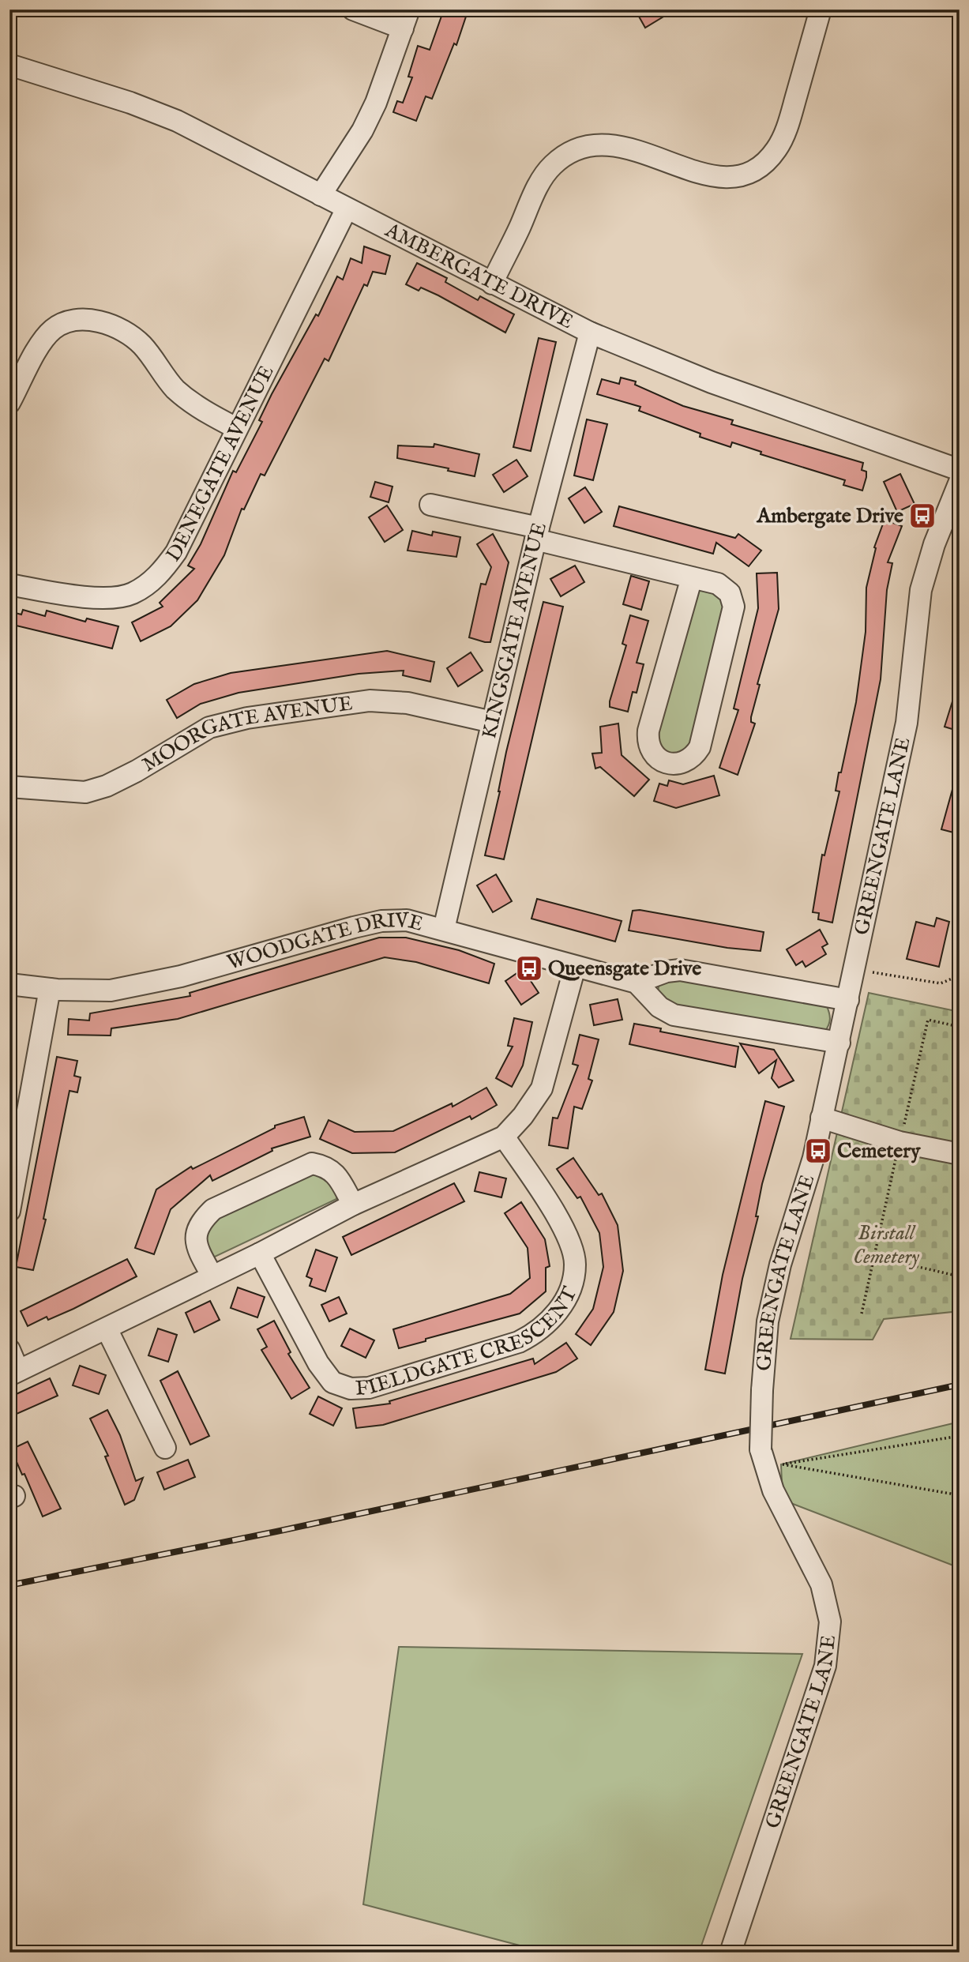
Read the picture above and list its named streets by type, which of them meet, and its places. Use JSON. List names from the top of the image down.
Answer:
{
  "streets": {
    "street": [
      "AMBERGATE DRIVE",
      "DENEGATE AVENUE",
      "KINGSGATE AVENUE",
      "MOORGATE AVENUE",
      "GREENGATE LANE",
      "WOODGATE DRIVE",
      "FIELDGATE CRESCENT"
    ]
  },
  "crossings": [
    ["AMBERGATE DRIVE", "DENEGATE AVENUE"],
    ["AMBERGATE DRIVE", "KINGSGATE AVENUE"],
    ["KINGSGATE AVENUE", "MOORGATE AVENUE"],
    ["KINGSGATE AVENUE", "WOODGATE DRIVE"]
  ],
  "parks": ["Birstall Cemetery"],
  "places": {
    "bus stop": ["Ambergate Drive", "Queensgate Drive", "Cemetery"]
  }
}
